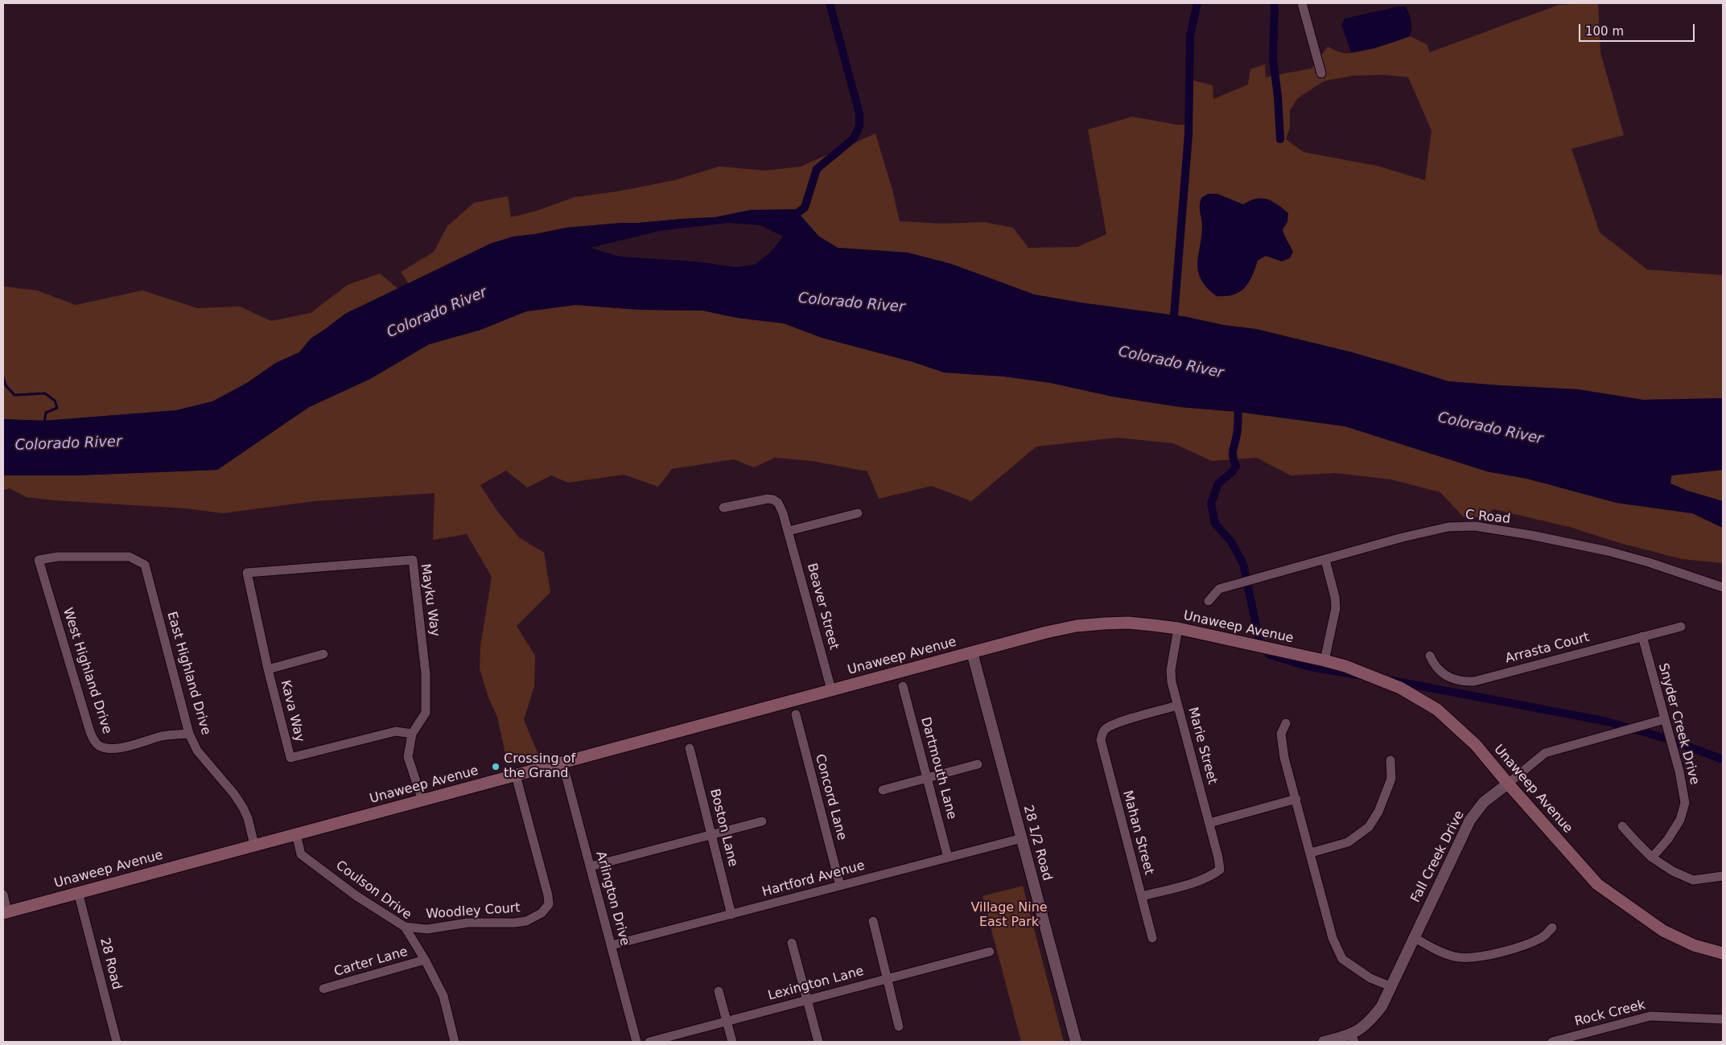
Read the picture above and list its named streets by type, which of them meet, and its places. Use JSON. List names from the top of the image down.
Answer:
{
  "streets": {
    "main road": ["Unaweep Avenue"],
    "street": [
      "C Road",
      "Mayku Way",
      "Beaver Street",
      "Arrasta Court",
      "West Highland Drive",
      "East Highland Drive",
      "Kava Way",
      "Snyder Creek Drive",
      "Marie Street",
      "Dartmouth Lane",
      "Concord Lane",
      "Boston Lane",
      "Mahan Street",
      "28 1/2 Road",
      "Fall Creek Drive",
      "Hartford Avenue",
      "Coulson Drive",
      "Arlington Drive",
      "Woodley Court",
      "Carter Lane",
      "28 Road",
      "Lexington Lane",
      "Rock Creek"
    ]
  },
  "crossings": [
    ["Mayku Way", "Unaweep Avenue"],
    ["Mayku Way", "Kava Way"],
    ["Beaver Street", "Unaweep Avenue"],
    ["Unaweep Avenue", "East Highland Drive"],
    ["Unaweep Avenue", "Marie Street"],
    ["Unaweep Avenue", "28 1/2 Road"],
    ["Unaweep Avenue", "Fall Creek Drive"],
    ["Unaweep Avenue", "Coulson Drive"],
    ["Unaweep Avenue", "Arlington Drive"],
    ["Unaweep Avenue", "Woodley Court"],
    ["Unaweep Avenue", "28 Road"],
    ["Arrasta Court", "Snyder Creek Drive"],
    ["West Highland Drive", "East Highland Drive"],
    ["Snyder Creek Drive", "Fall Creek Drive"],
    ["Marie Street", "Mahan Street"],
    ["Dartmouth Lane", "Hartford Avenue"],
    ["Concord Lane", "Hartford Avenue"],
    ["Boston Lane", "Hartford Avenue"],
    ["28 1/2 Road", "Hartford Avenue"],
    ["Hartford Avenue", "Arlington Drive"],
    ["Coulson Drive", "Woodley Court"],
    ["Coulson Drive", "Carter Lane"]
  ],
  "water": ["Colorado River"],
  "parks": ["Village Nine East Park"],
  "places": ["Crossing of the Grand"],
  "scale_bar": "100 m"
}
